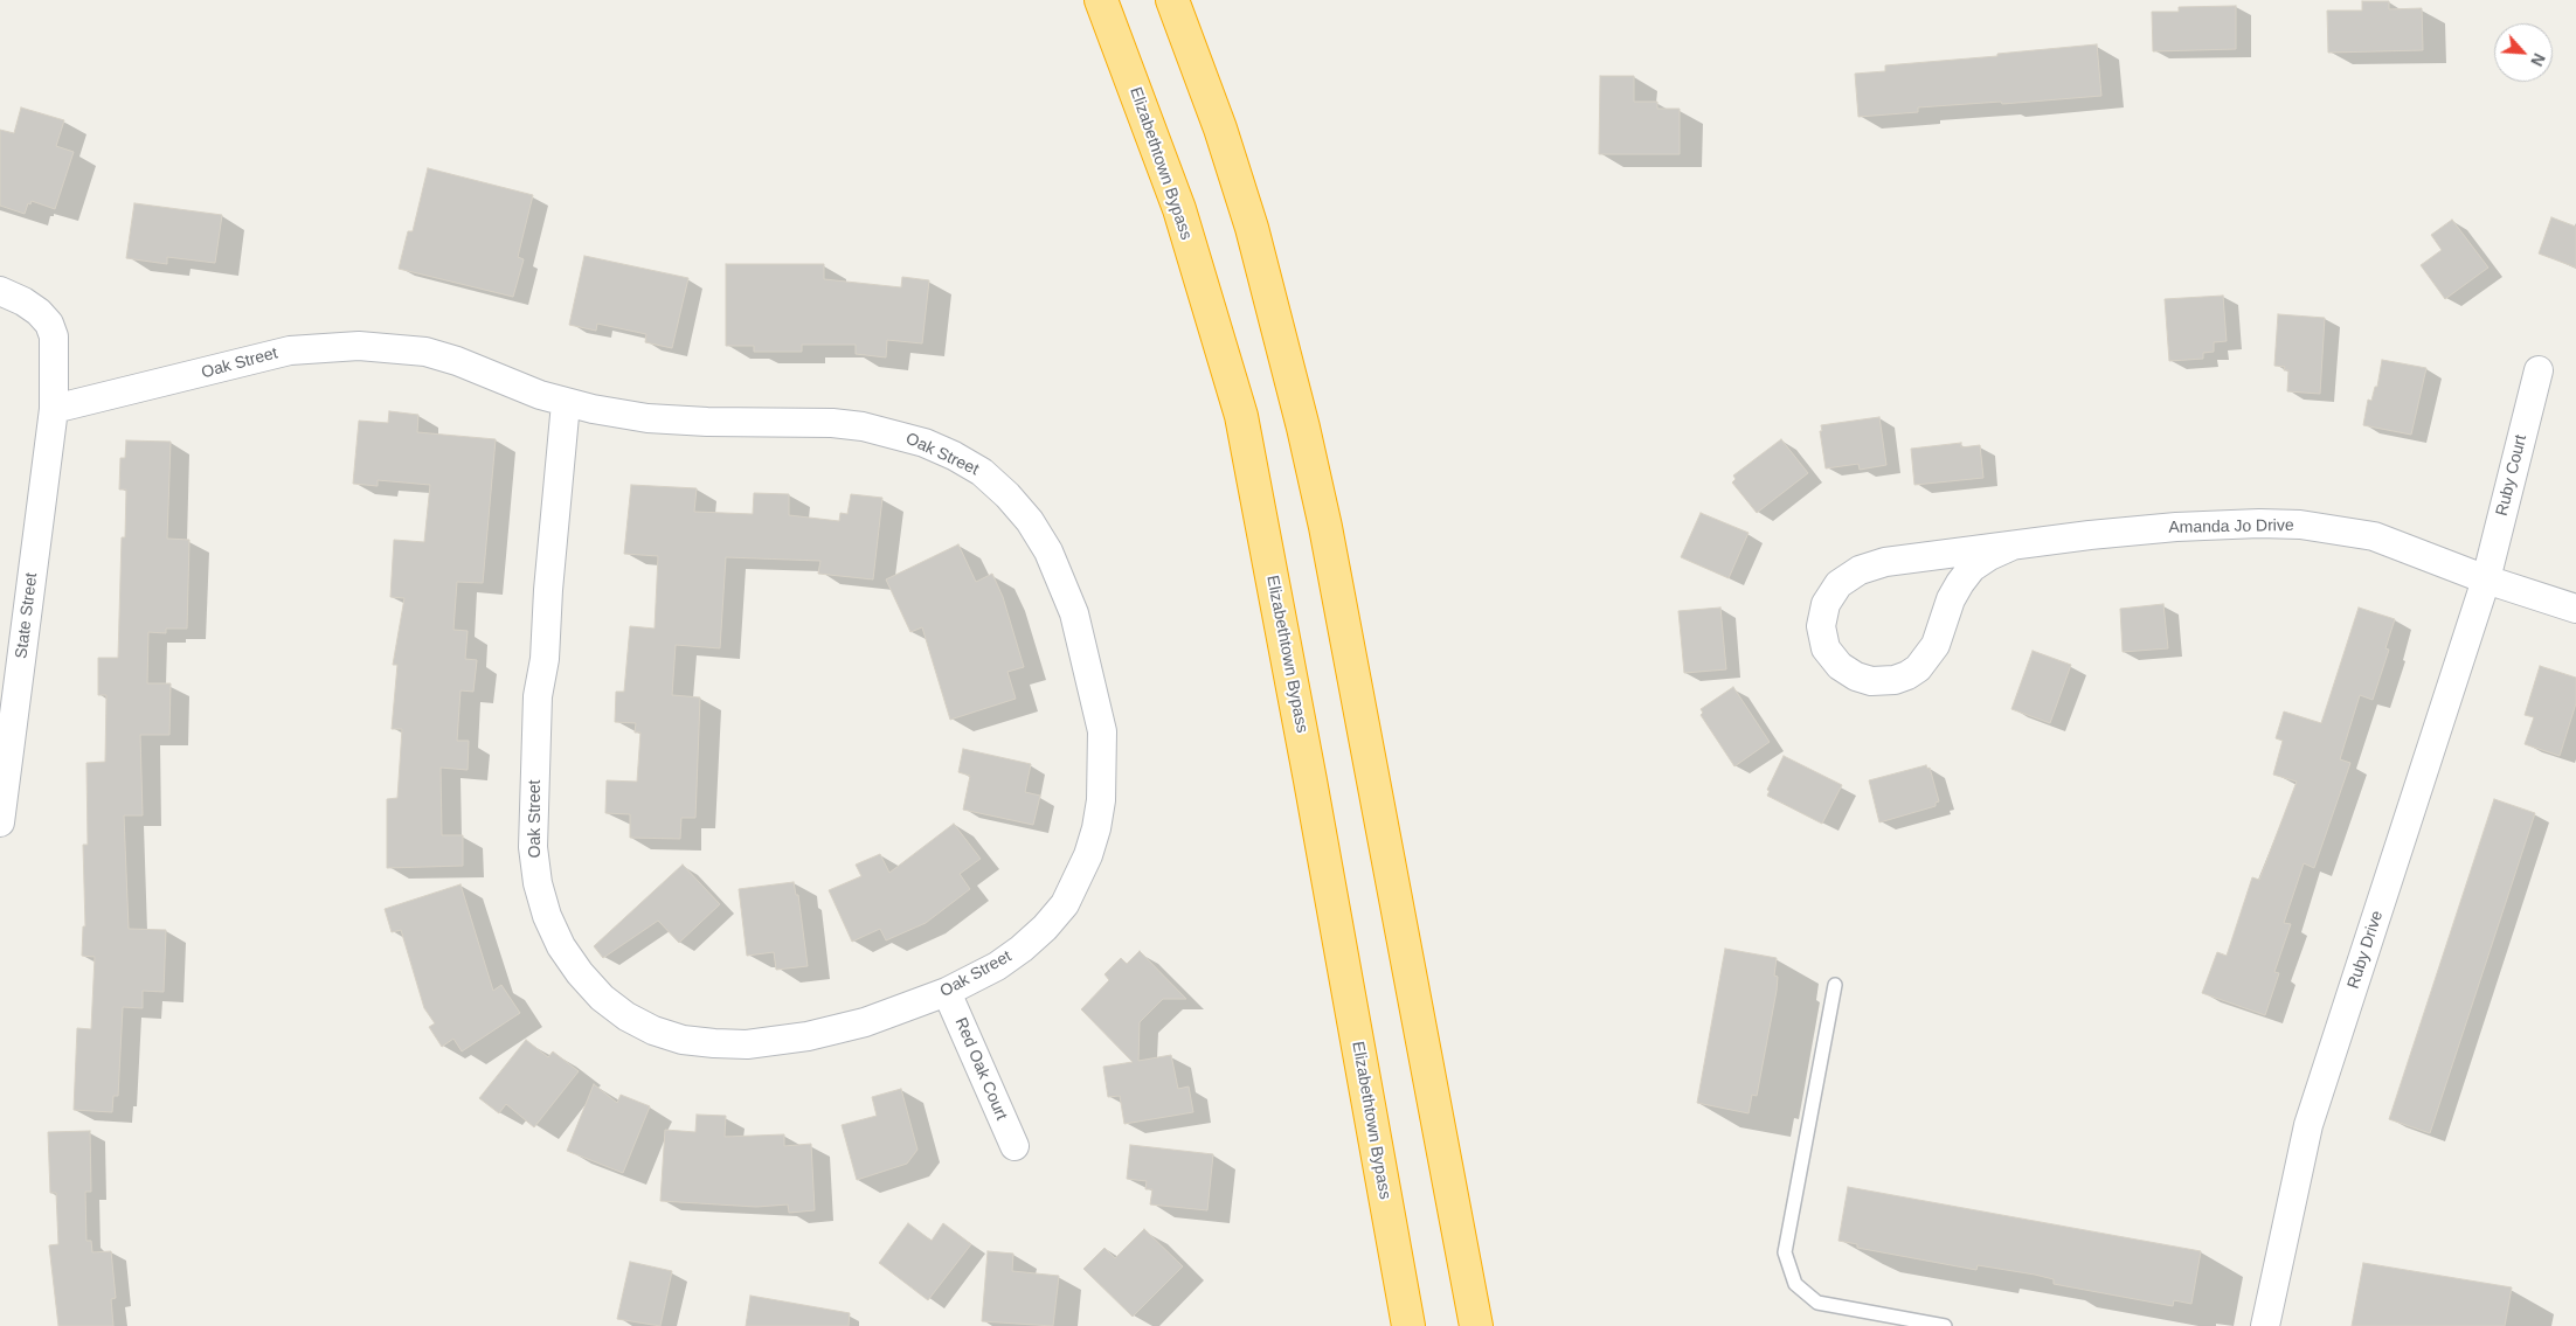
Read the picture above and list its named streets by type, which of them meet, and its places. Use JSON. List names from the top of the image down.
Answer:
{
  "streets": {
    "highway": ["Elizabethtown Bypass"],
    "street": [
      "Oak Street",
      "Ruby Court",
      "Amanda Jo Drive",
      "State Street",
      "Ruby Drive",
      "Red Oak Court"
    ]
  },
  "crossings": [
    ["Oak Street", "State Street"],
    ["Oak Street", "Red Oak Court"],
    ["Ruby Court", "Amanda Jo Drive"],
    ["Ruby Court", "Ruby Drive"],
    ["Amanda Jo Drive", "Ruby Drive"]
  ],
  "north": "bottom right"
}
